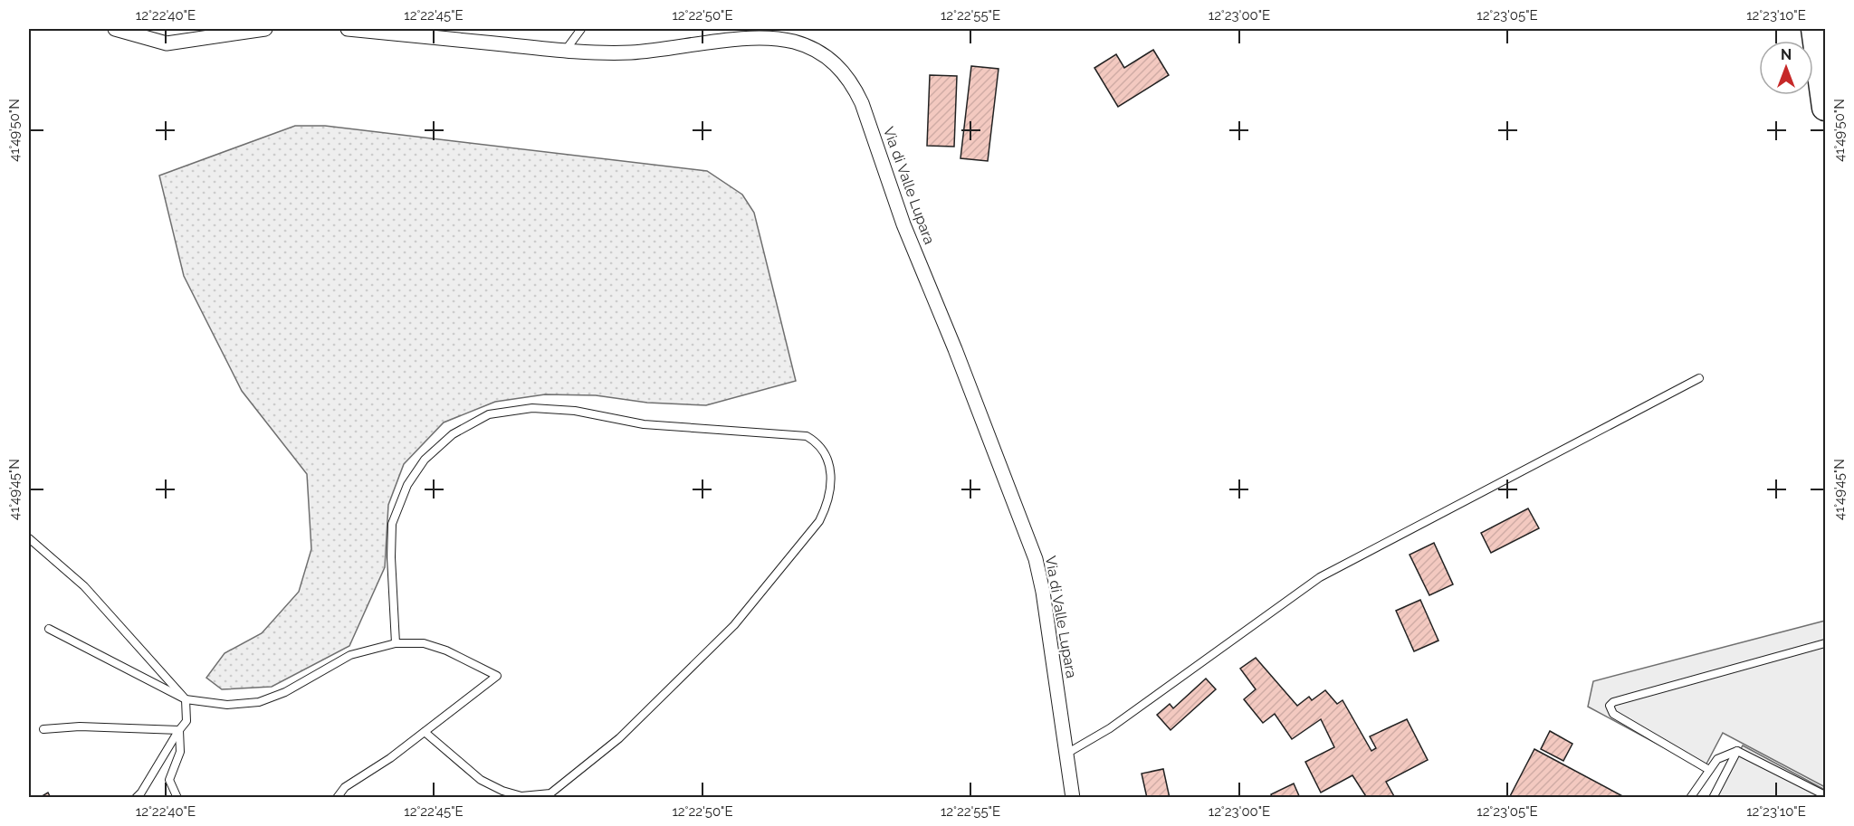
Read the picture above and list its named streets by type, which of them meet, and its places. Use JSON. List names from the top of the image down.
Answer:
{
  "streets": {
    "street": ["Via di Valle Lupara"]
  },
  "north": "top",
  "coordinates": [
    "12°22'40\"E",
    "12°22'45\"E",
    "12°22'50\"E",
    "12°22'55\"E",
    "12°23'00\"E",
    "12°23'05\"E",
    "12°23'10\"E",
    "41°49'50\"N",
    "41°49'45\"N"
  ]
}
